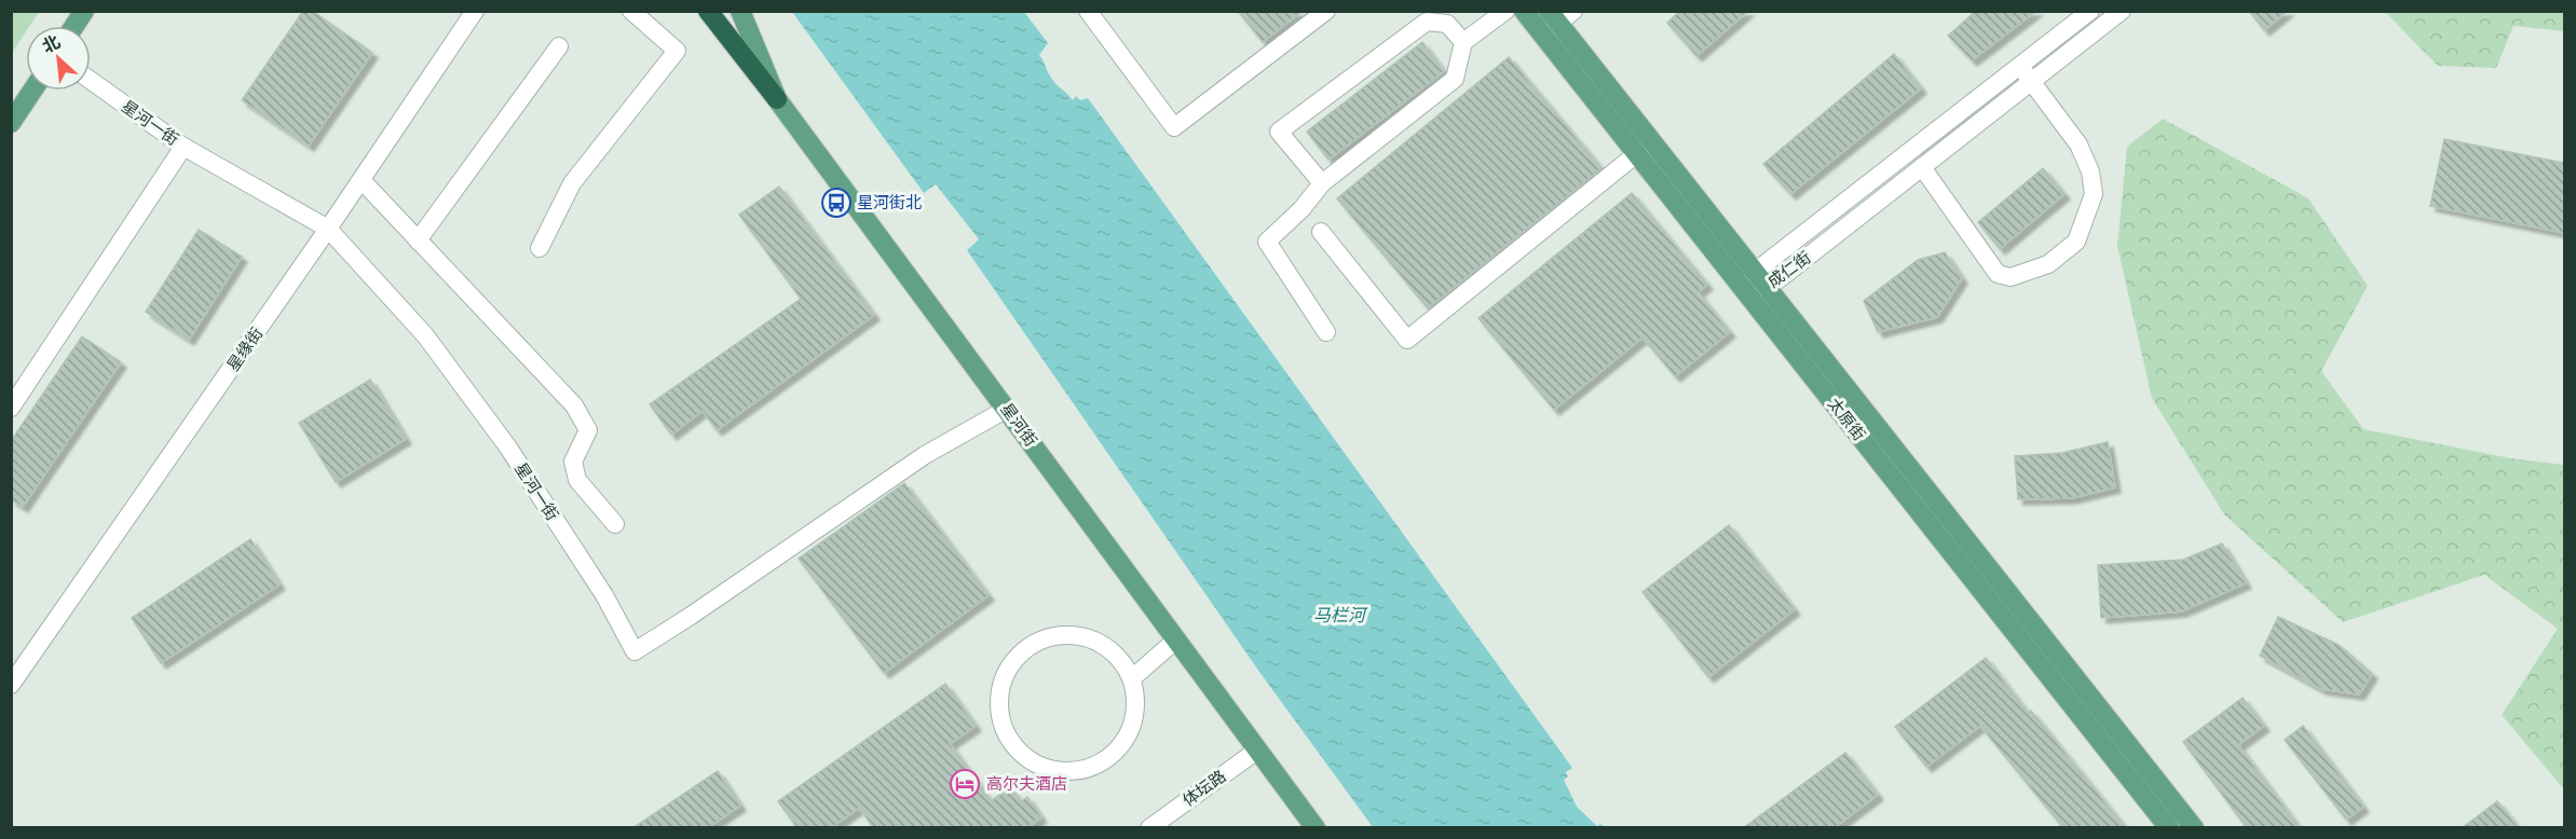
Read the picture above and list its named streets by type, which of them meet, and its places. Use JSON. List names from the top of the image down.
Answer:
{
  "streets": {
    "main road": ["太原街", "星河街"],
    "street": [
      "星河一街",
      "成仁街",
      "星缘街",
      "体坛路"
    ]
  },
  "crossings": [
    ["星河一街", "星缘街"],
    ["星河一街", "星河街"],
    ["成仁街", "太原街"],
    ["星河街", "体坛路"]
  ],
  "water": ["马栏河"],
  "places": {
    "bus stop": ["星河街北"],
    "hotel": ["高尔夫酒店"]
  },
  "north": "top left"
}
